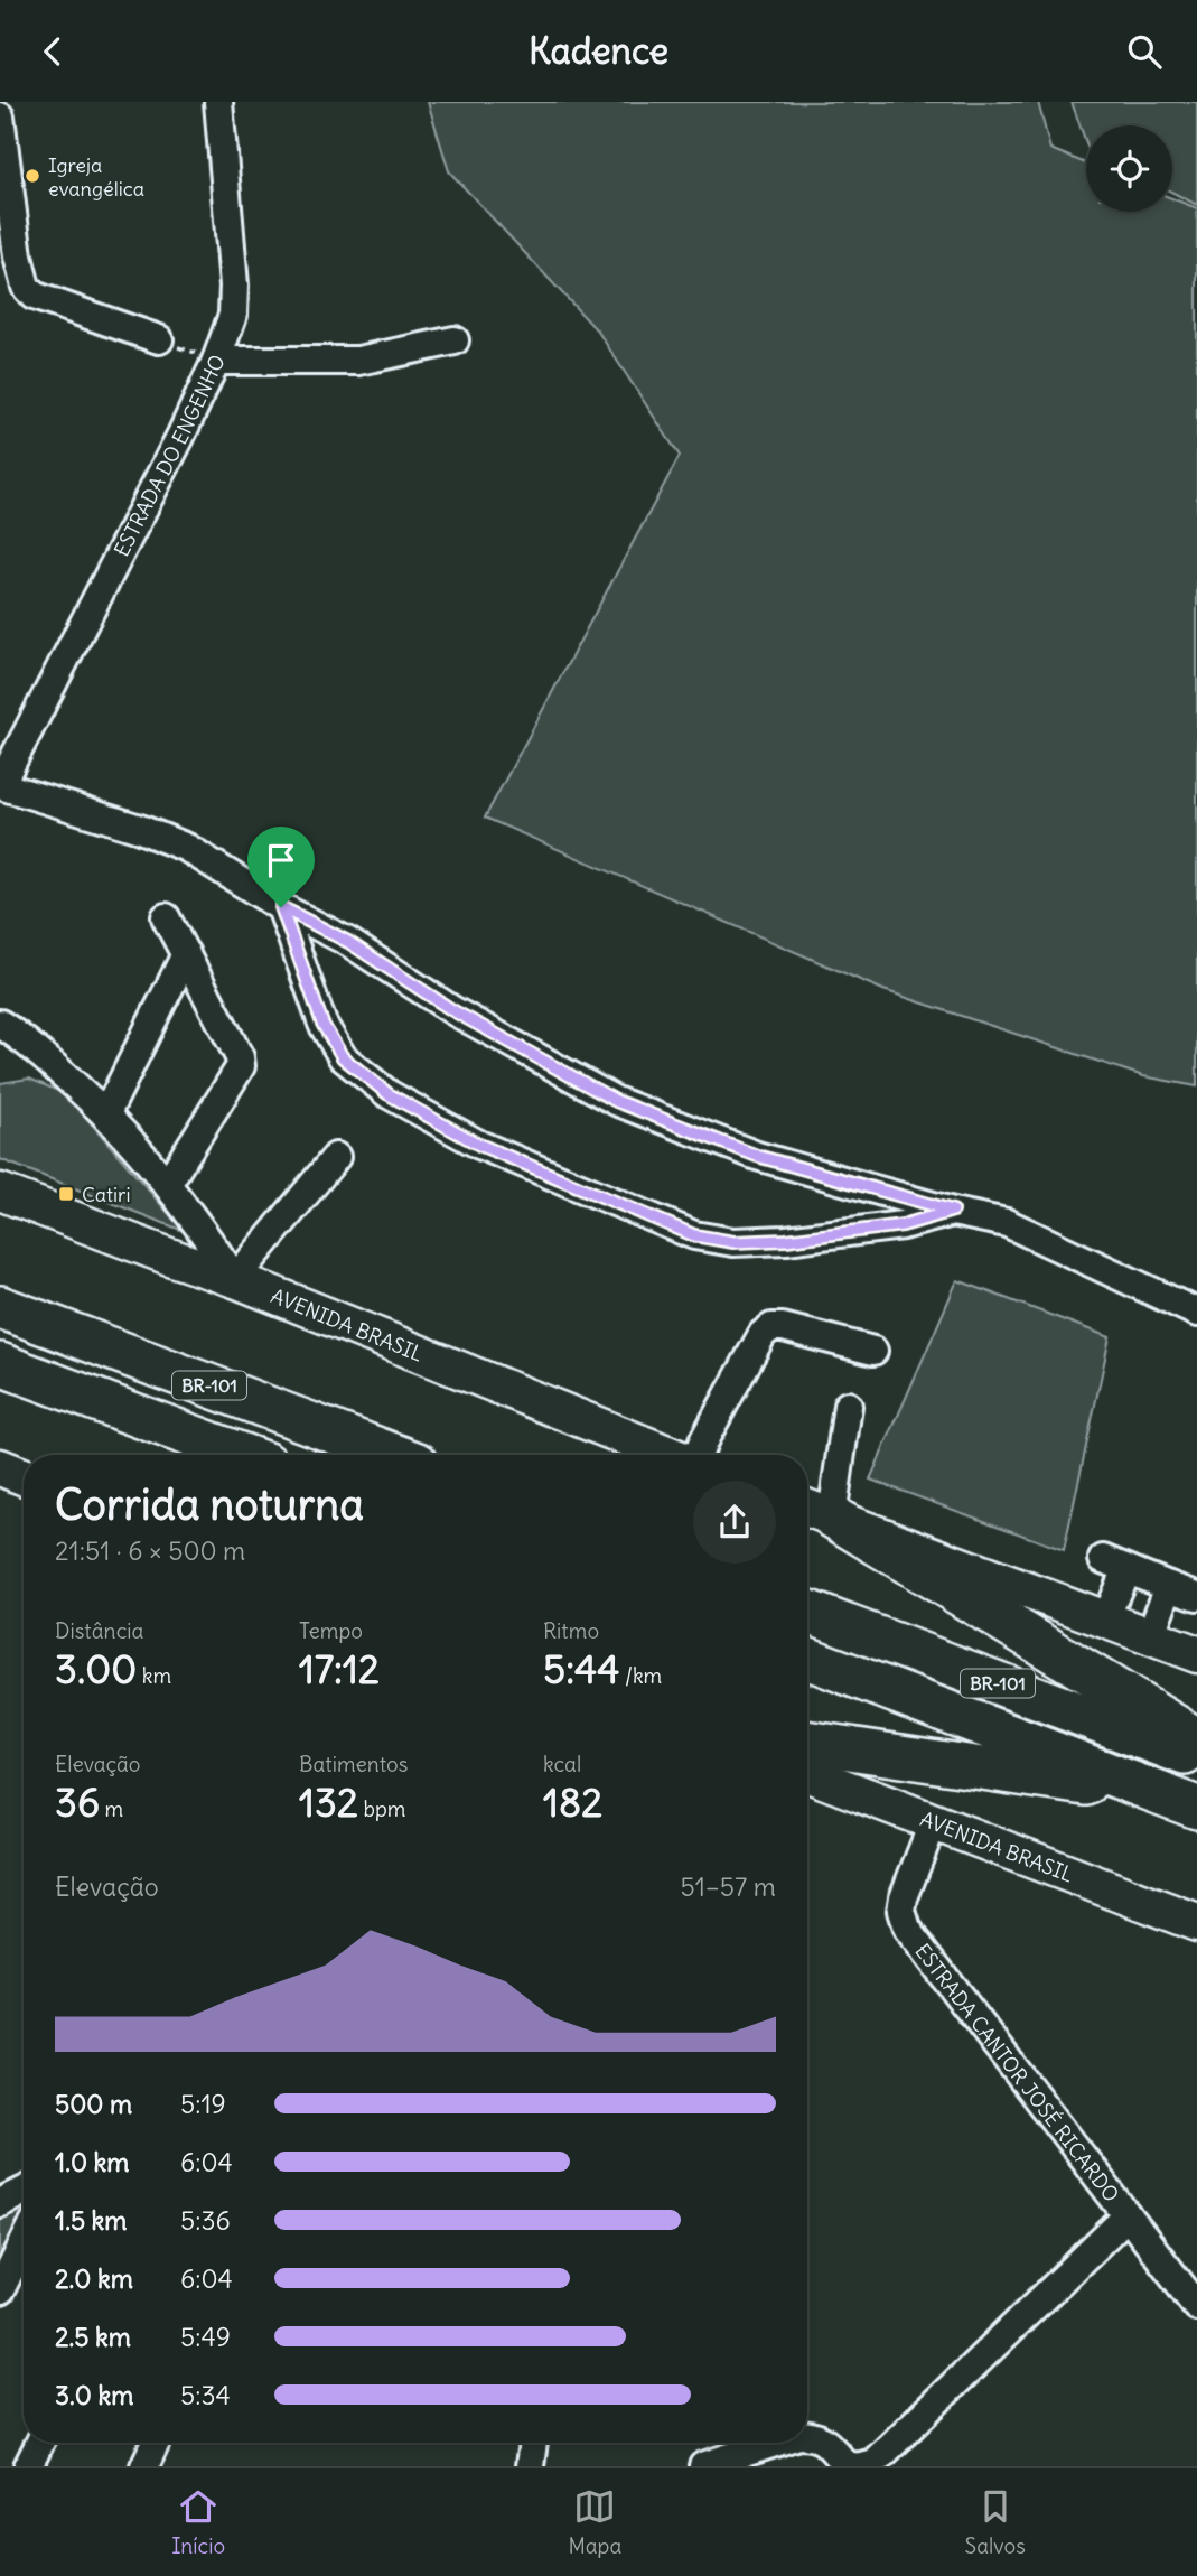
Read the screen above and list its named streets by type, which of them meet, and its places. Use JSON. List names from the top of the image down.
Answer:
{
  "streets": {
    "highway": ["BR-101"],
    "main road": ["AVENIDA BRASIL"],
    "street": ["ESTRADA DO ENGENHO", "ESTRADA CANTOR JOSÉ RICARDO"]
  },
  "crossings": [
    ["AVENIDA BRASIL", "ESTRADA CANTOR JOSÉ RICARDO"]
  ],
  "places": {
    "other": ["Igreja evangélica"],
    "transit": ["Catiri"]
  },
  "page": {
    "header": "Kadence",
    "heading": ["Corrida noturna", "21:51 · 6 × 500 m"],
    "stats": [
      ["Distância", "3.00 km"],
      ["Tempo", "17:12"],
      ["Ritmo", "5:44 /km"],
      ["Elevação", "36 m"],
      ["Batimentos", "132 bpm"],
      ["kcal", "182"]
    ],
    "chart": ["Elevação", "51–57 m"],
    "list": [
      {
        "name": "500 m",
        "note": "5:19"
      },
      {
        "name": "1.0 km",
        "note": "6:04"
      },
      {
        "name": "1.5 km",
        "note": "5:36"
      },
      {
        "name": "2.0 km",
        "note": "6:04"
      },
      {
        "name": "2.5 km",
        "note": "5:49"
      },
      {
        "name": "3.0 km",
        "note": "5:34"
      }
    ],
    "tabs": ["Início", "Mapa", "Salvos"]
  }
}
